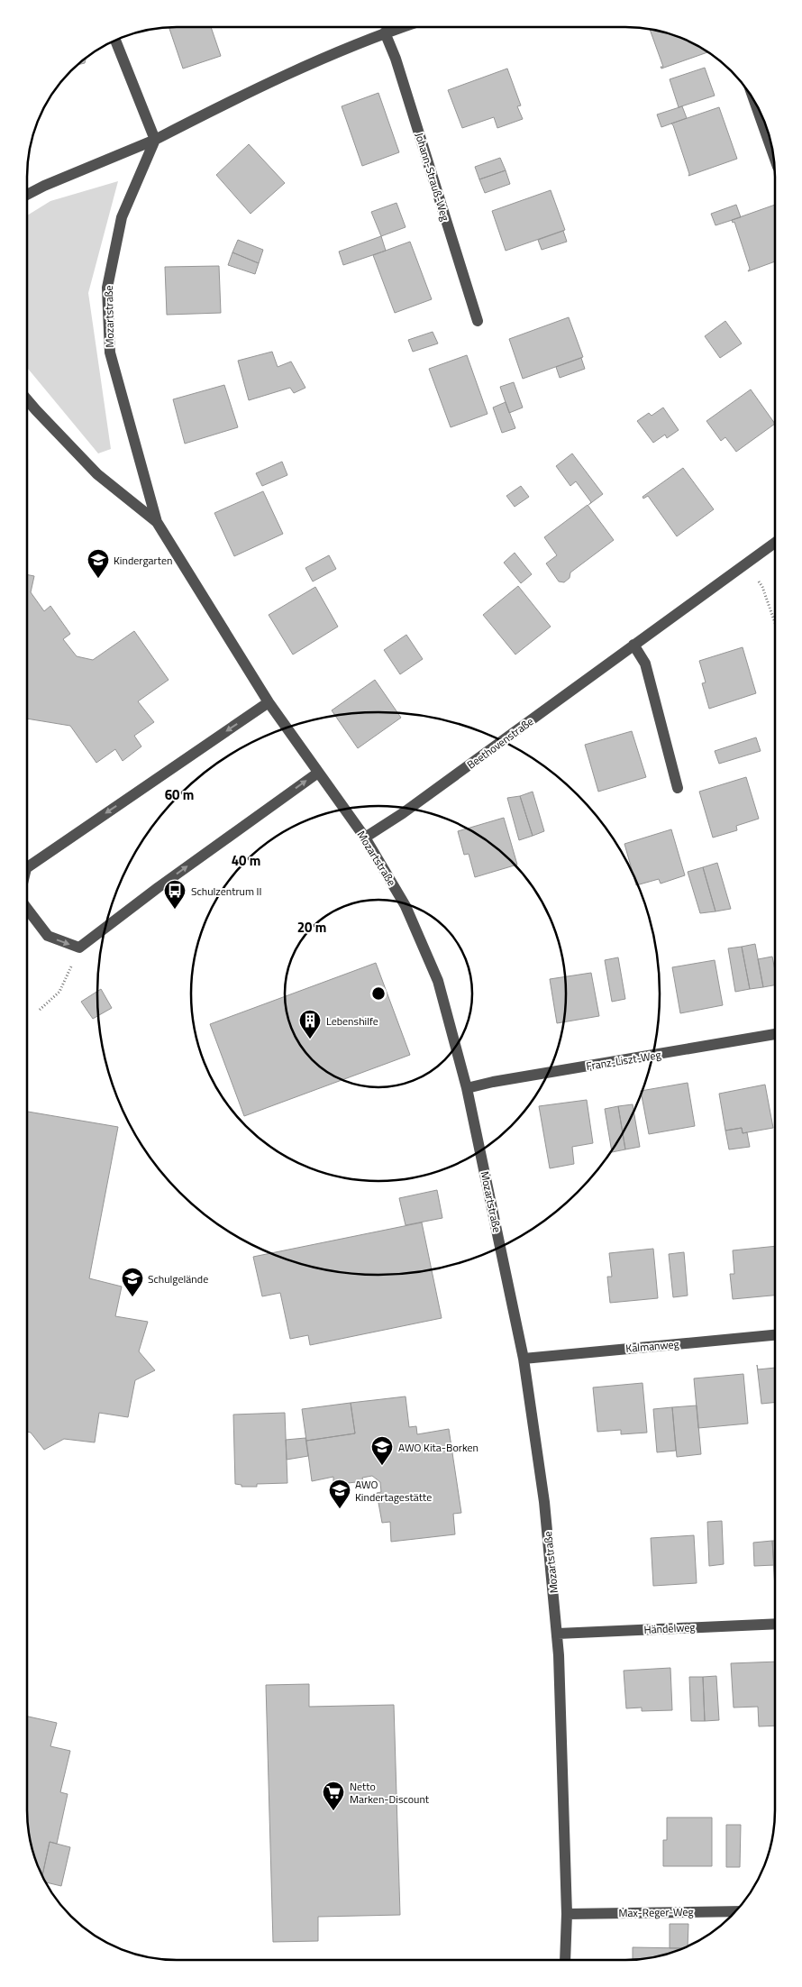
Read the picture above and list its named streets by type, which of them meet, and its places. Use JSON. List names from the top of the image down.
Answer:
{
  "streets": {
    "street": [
      "Johann-Strauß-Weg",
      "Mozartstraße",
      "Beethovenstraße",
      "Franz-Liszt-Weg",
      "Kalmanweg",
      "Händelweg",
      "Max-Reger-Weg"
    ]
  },
  "crossings": [
    ["Mozartstraße", "Beethovenstraße"],
    ["Mozartstraße", "Franz-Liszt-Weg"],
    ["Mozartstraße", "Kalmanweg"],
    ["Mozartstraße", "Händelweg"],
    ["Mozartstraße", "Max-Reger-Weg"]
  ],
  "places": {
    "school or university": [
      "Kindergarten",
      "Schulgelände",
      "AWO Kita-Borken",
      "AWO Kindertagestätte"
    ],
    "bus stop": ["Schulzentrum II"],
    "building": ["Lebenshilfe"],
    "supermarket": ["Netto Marken-Discount"]
  },
  "rings": ["60 m", "40 m", "20 m"]
}
